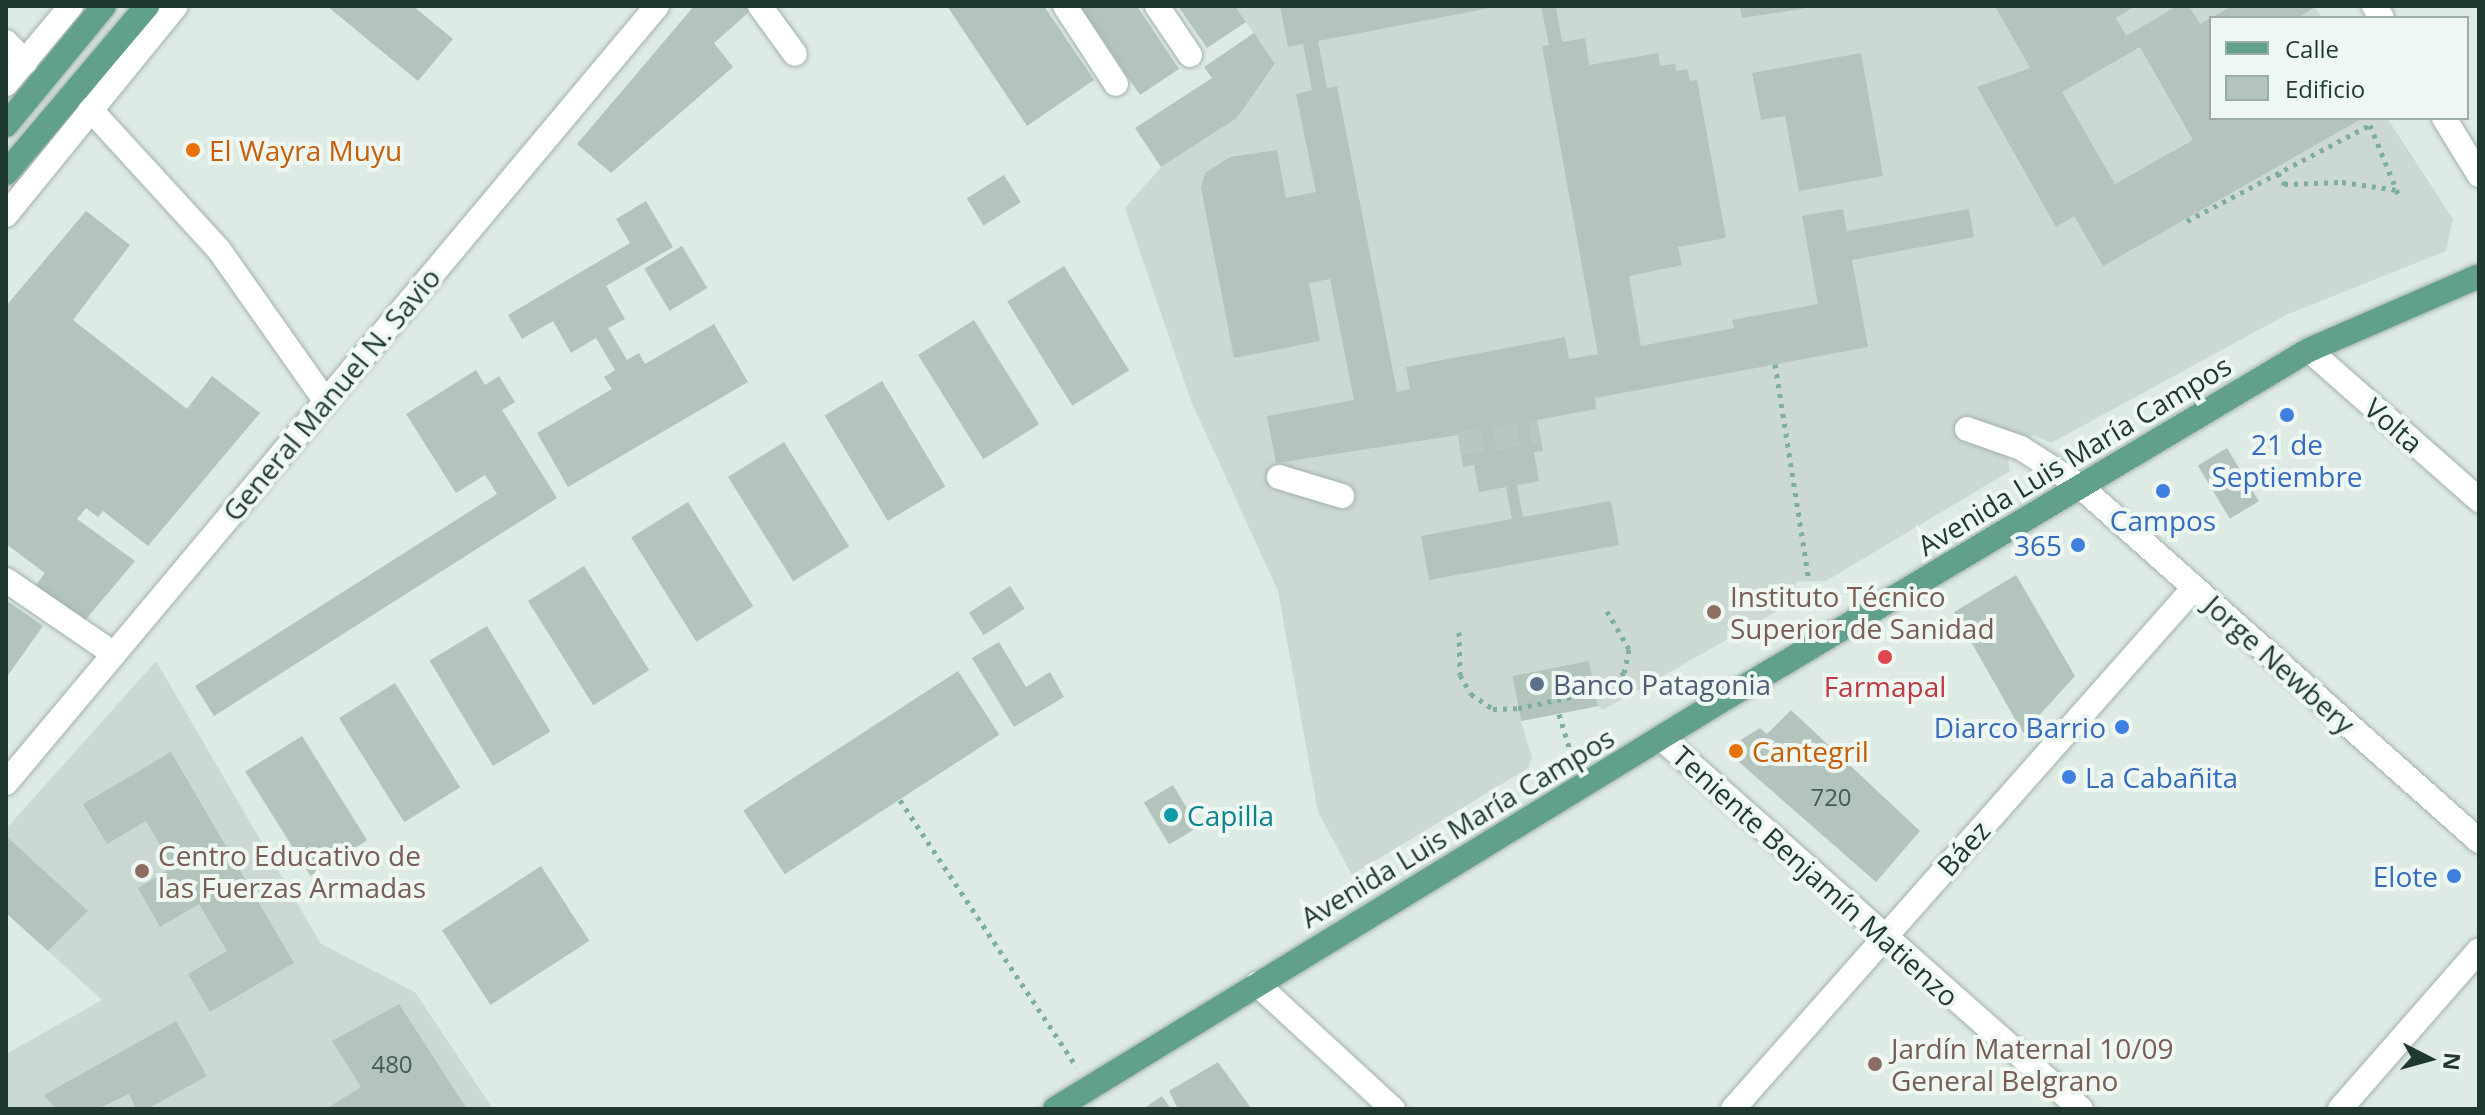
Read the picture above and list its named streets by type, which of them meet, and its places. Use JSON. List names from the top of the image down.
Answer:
{
  "streets": {
    "main road": ["Avenida Luis María Campos"],
    "street": [
      "General Manuel N. Savio",
      "Volta",
      "Jorge Newbery",
      "Báez",
      "Teniente Benjamín Matienzo"
    ]
  },
  "crossings": [
    ["Volta", "Avenida Luis María Campos"],
    ["Avenida Luis María Campos", "Jorge Newbery"],
    ["Avenida Luis María Campos", "Teniente Benjamín Matienzo"],
    ["Jorge Newbery", "Báez"],
    ["Báez", "Teniente Benjamín Matienzo"]
  ],
  "places": [
    "El Wayra Muyu",
    "21 de Septiembre",
    "Campos",
    "365",
    "Instituto Técnico Superior de Sanidad",
    "Farmapal",
    "Banco Patagonia",
    "Diarco Barrio",
    "Cantegril",
    "La Cabañita",
    "Capilla",
    "Centro Educativo de las Fuerzas Armadas",
    "Elote",
    "Jardín Maternal 10/09 General Belgrano"
  ],
  "house_numbers": ["720", "480"],
  "legend": ["Calle", "Edificio"],
  "north": "right"
}
